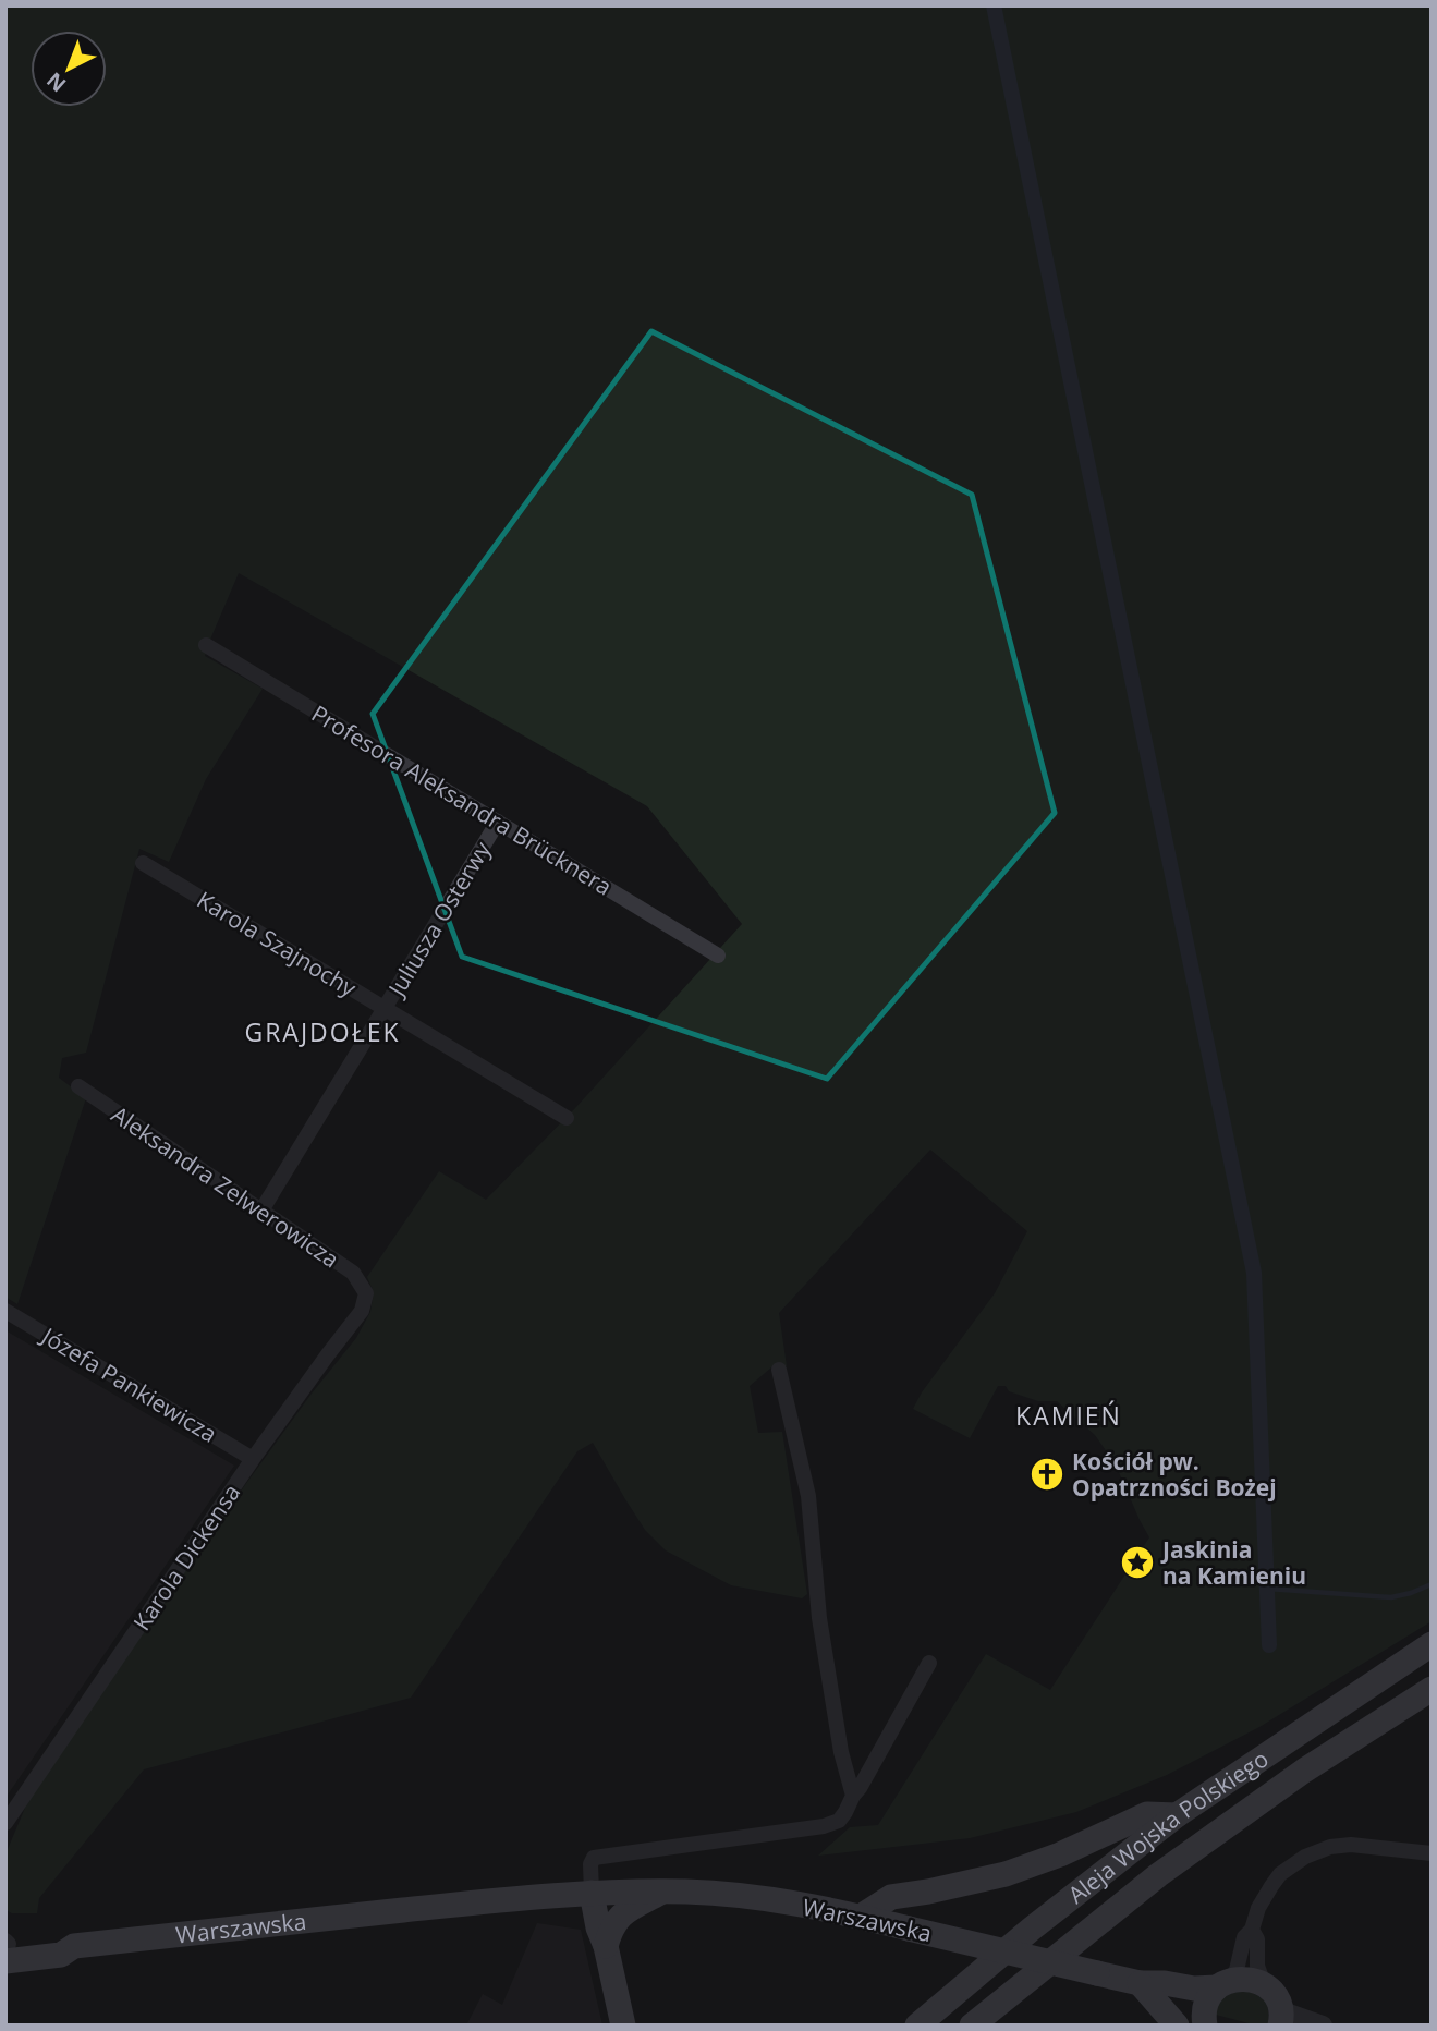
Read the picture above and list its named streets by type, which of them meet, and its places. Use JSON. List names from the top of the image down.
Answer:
{
  "streets": {
    "main road": ["Aleja Wojska Polskiego", "Warszawska"],
    "street": [
      "Profesora Aleksandra Brücknera",
      "Juliusza Osterwy",
      "Karola Szajnochy",
      "Aleksandra Zelwerowicza",
      "Józefa Pankiewicza",
      "Karola Dickensa"
    ]
  },
  "crossings": [
    ["Profesora Aleksandra Brücknera", "Juliusza Osterwy"],
    ["Juliusza Osterwy", "Karola Szajnochy"],
    ["Juliusza Osterwy", "Aleksandra Zelwerowicza"],
    ["Aleksandra Zelwerowicza", "Karola Dickensa"],
    ["Józefa Pankiewicza", "Karola Dickensa"]
  ],
  "districts": ["GRAJDOŁEK", "KAMIEŃ"],
  "places": {
    "church": ["Kościół pw. Opatrzności Bożej"],
    "place": ["Jaskinia na Kamieniu"]
  },
  "north": "bottom left"
}
